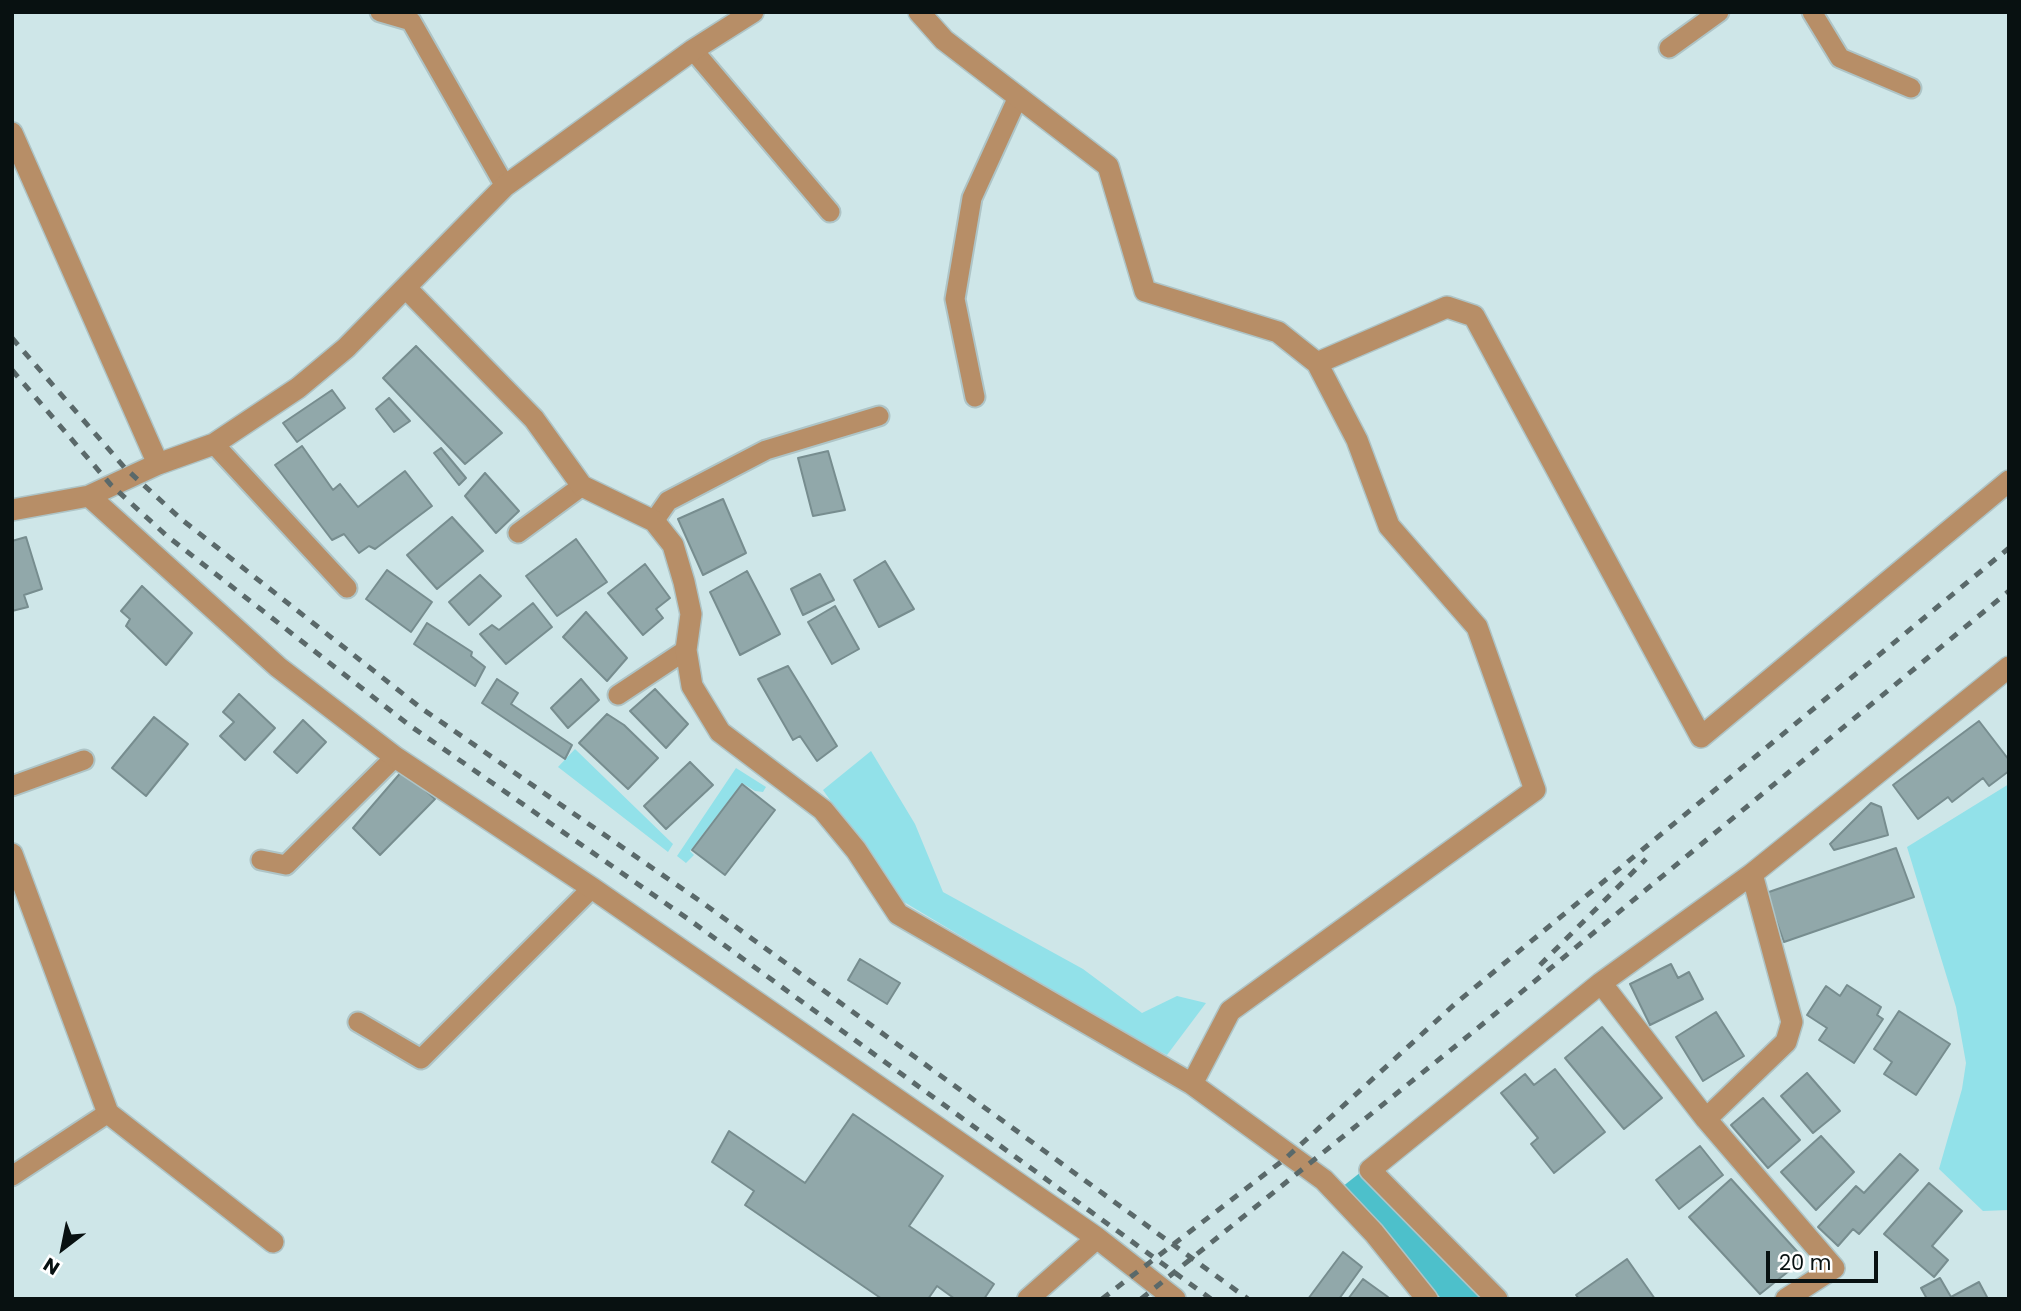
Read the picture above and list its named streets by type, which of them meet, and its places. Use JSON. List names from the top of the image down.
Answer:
{
  "scale_bar": "20 m",
  "north": "bottom left"
}
